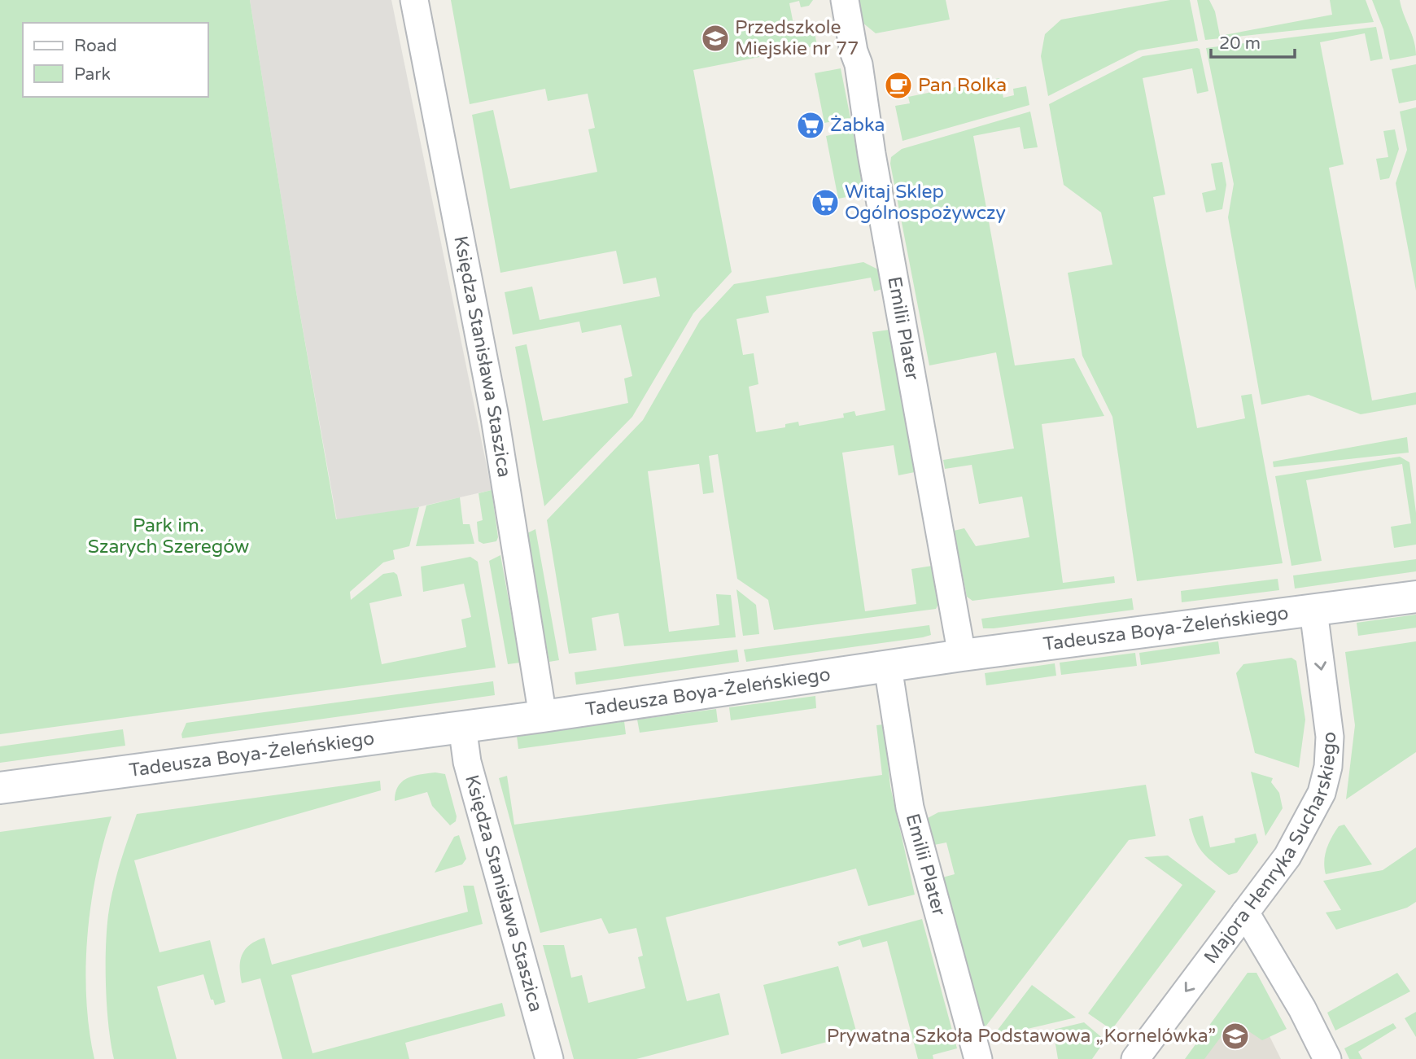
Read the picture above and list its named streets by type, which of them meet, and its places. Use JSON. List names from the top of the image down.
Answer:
{
  "streets": {
    "street": [
      "Emilii Plater",
      "Księdza Stanisława Staszica",
      "Tadeusza Boya-Żeleńskiego",
      "Majora Henryka Sucharskiego"
    ]
  },
  "crossings": [
    ["Emilii Plater", "Tadeusza Boya-Żeleńskiego"],
    ["Księdza Stanisława Staszica", "Tadeusza Boya-Żeleńskiego"],
    ["Tadeusza Boya-Żeleńskiego", "Majora Henryka Sucharskiego"]
  ],
  "one_way": ["Majora Henryka Sucharskiego"],
  "parks": ["Park im. Szarych Szeregów"],
  "places": {
    "school or university": ["Przedszkole Miejskie nr 77", "Prywatna Szkoła Podstawowa „Kornelówka”"],
    "cafe": ["Pan Rolka"],
    "supermarket": ["Żabka", "Witaj Sklep Ogólnospożywczy"]
  },
  "legend": ["Road", "Park"],
  "scale_bar": "20 m"
}
